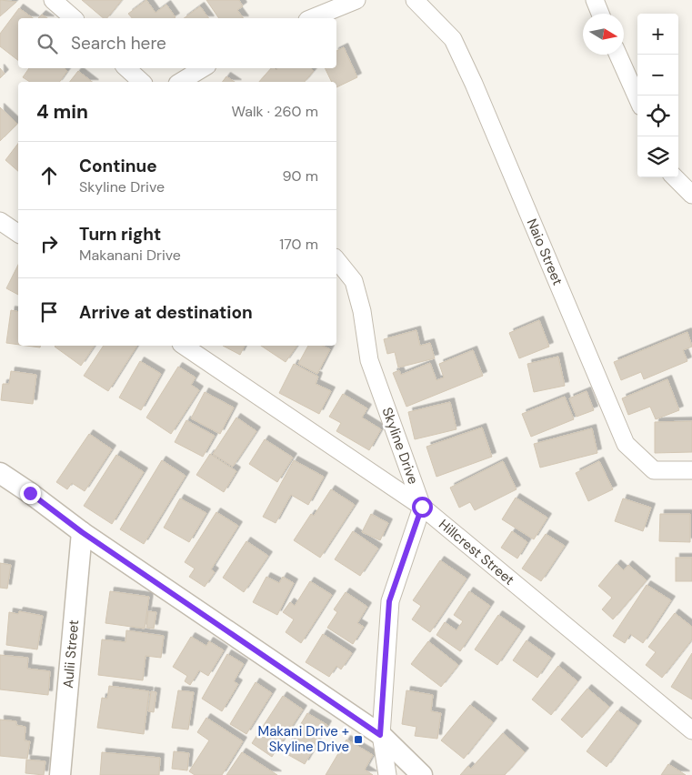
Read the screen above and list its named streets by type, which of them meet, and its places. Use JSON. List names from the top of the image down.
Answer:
{
  "streets": {
    "street": [
      "Naio Street",
      "Skyline Drive",
      "Hillcrest Street",
      "Aulii Street"
    ]
  },
  "crossings": [
    ["Skyline Drive", "Hillcrest Street"]
  ],
  "places": {
    "transit": ["Makani Drive + Skyline Drive"]
  },
  "north": "right",
  "page": {
    "map_buttons": ["+", "−"],
    "search": "Search here",
    "heading": ["4 min", "Walk · 260 m"],
    "list": [
      ["Continue", "Skyline Drive", "90 m"],
      ["Turn right", "Makanani Drive", "170 m"],
      "Arrive at destination"
    ]
  }
}
